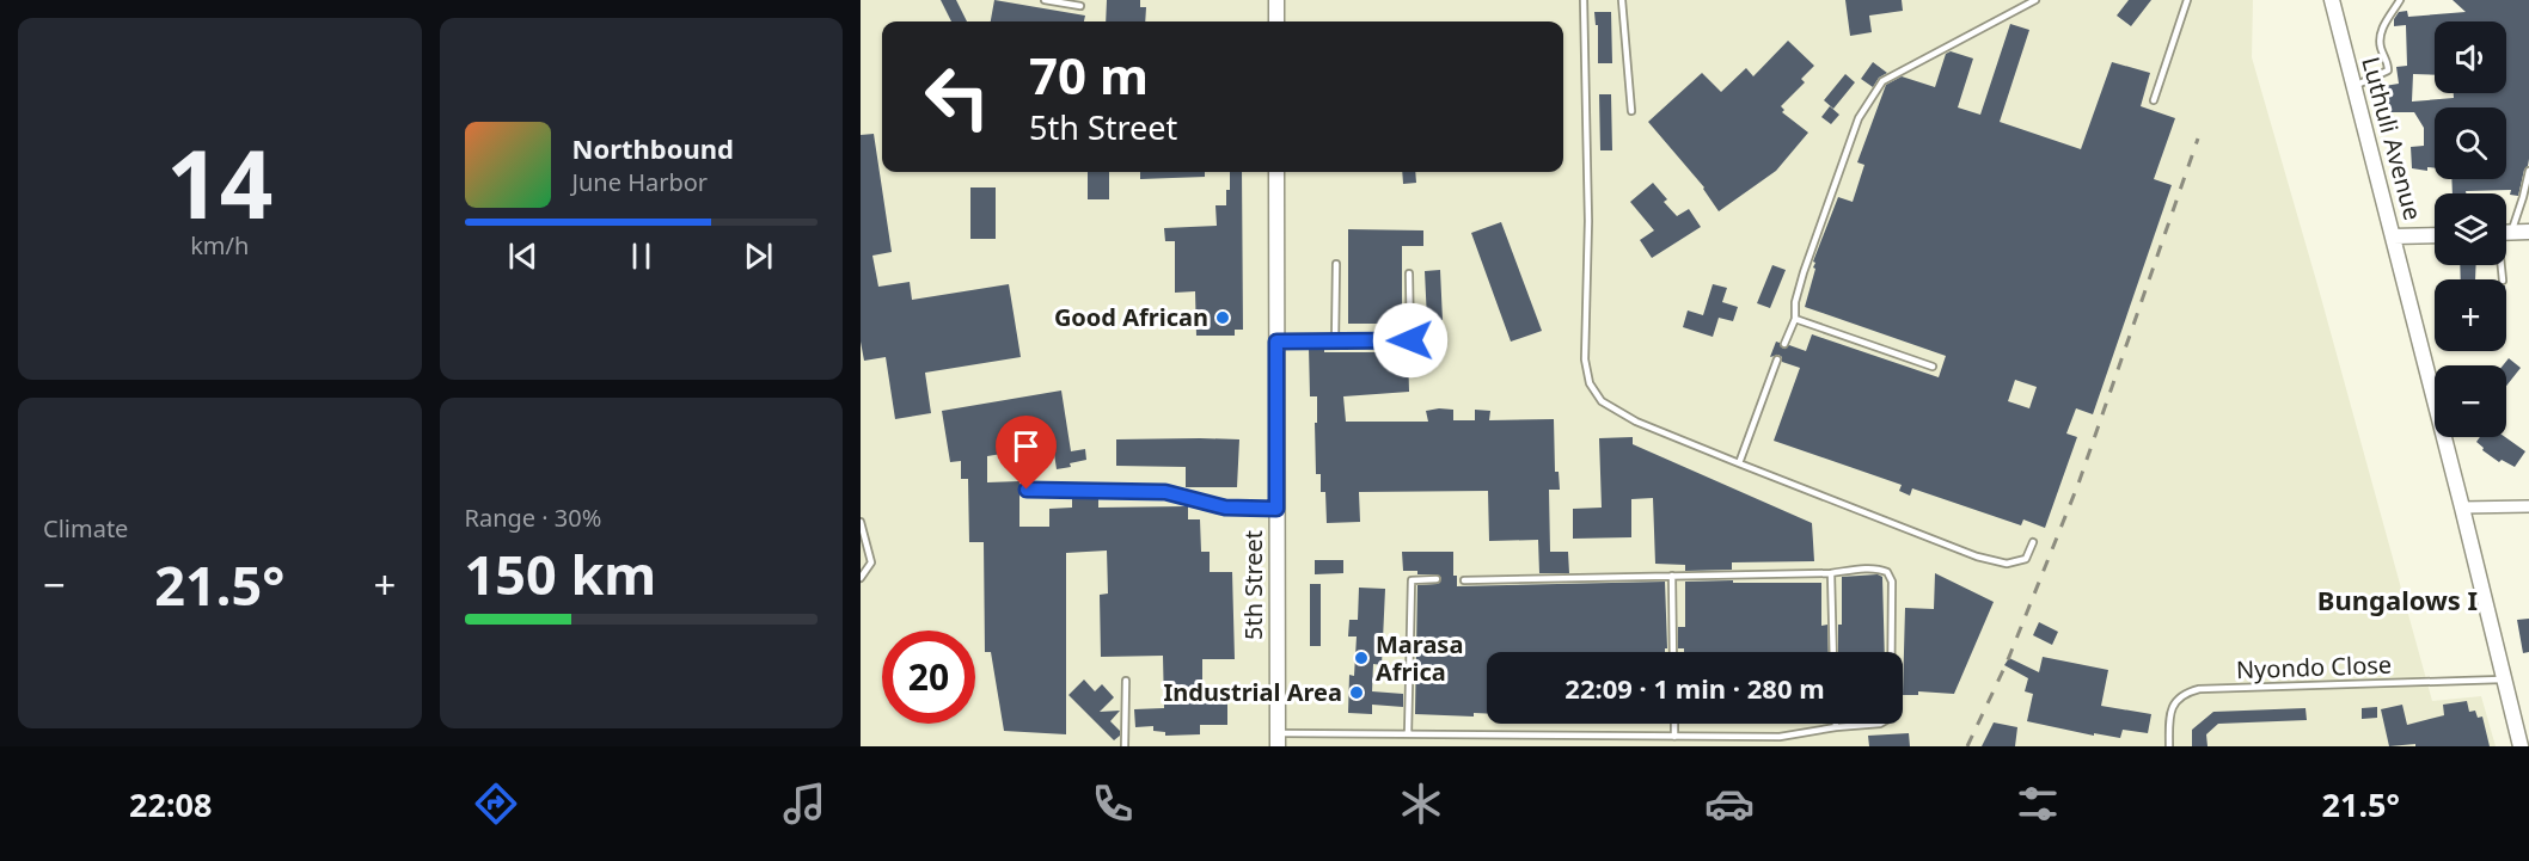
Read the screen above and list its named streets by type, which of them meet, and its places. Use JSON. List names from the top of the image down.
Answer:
{
  "streets": {
    "street": ["Luthuli Avenue", "5th Street"],
    "lane": ["Nyondo Close"]
  },
  "crossings": [
    ["Luthuli Avenue", "Nyondo Close"]
  ],
  "districts": ["Bungalows I"],
  "places": ["Good African", "Marasa Africa", "Industrial Area"],
  "page": {
    "tile": [
      ["14", "km/h"],
      "Climate",
      ["Range · 30%", "150 km"]
    ],
    "map_buttons": ["+", "−"],
    "turn": ["70 m", "5th Street"],
    "song": ["Northbound", "June Harbor"],
    "heat": ["−", "21.5°", "+"],
    "limit": "20",
    "trip": "22:09 · 1 min · 280 m",
    "tabs": ["22:08", "21.5°"]
  }
}
